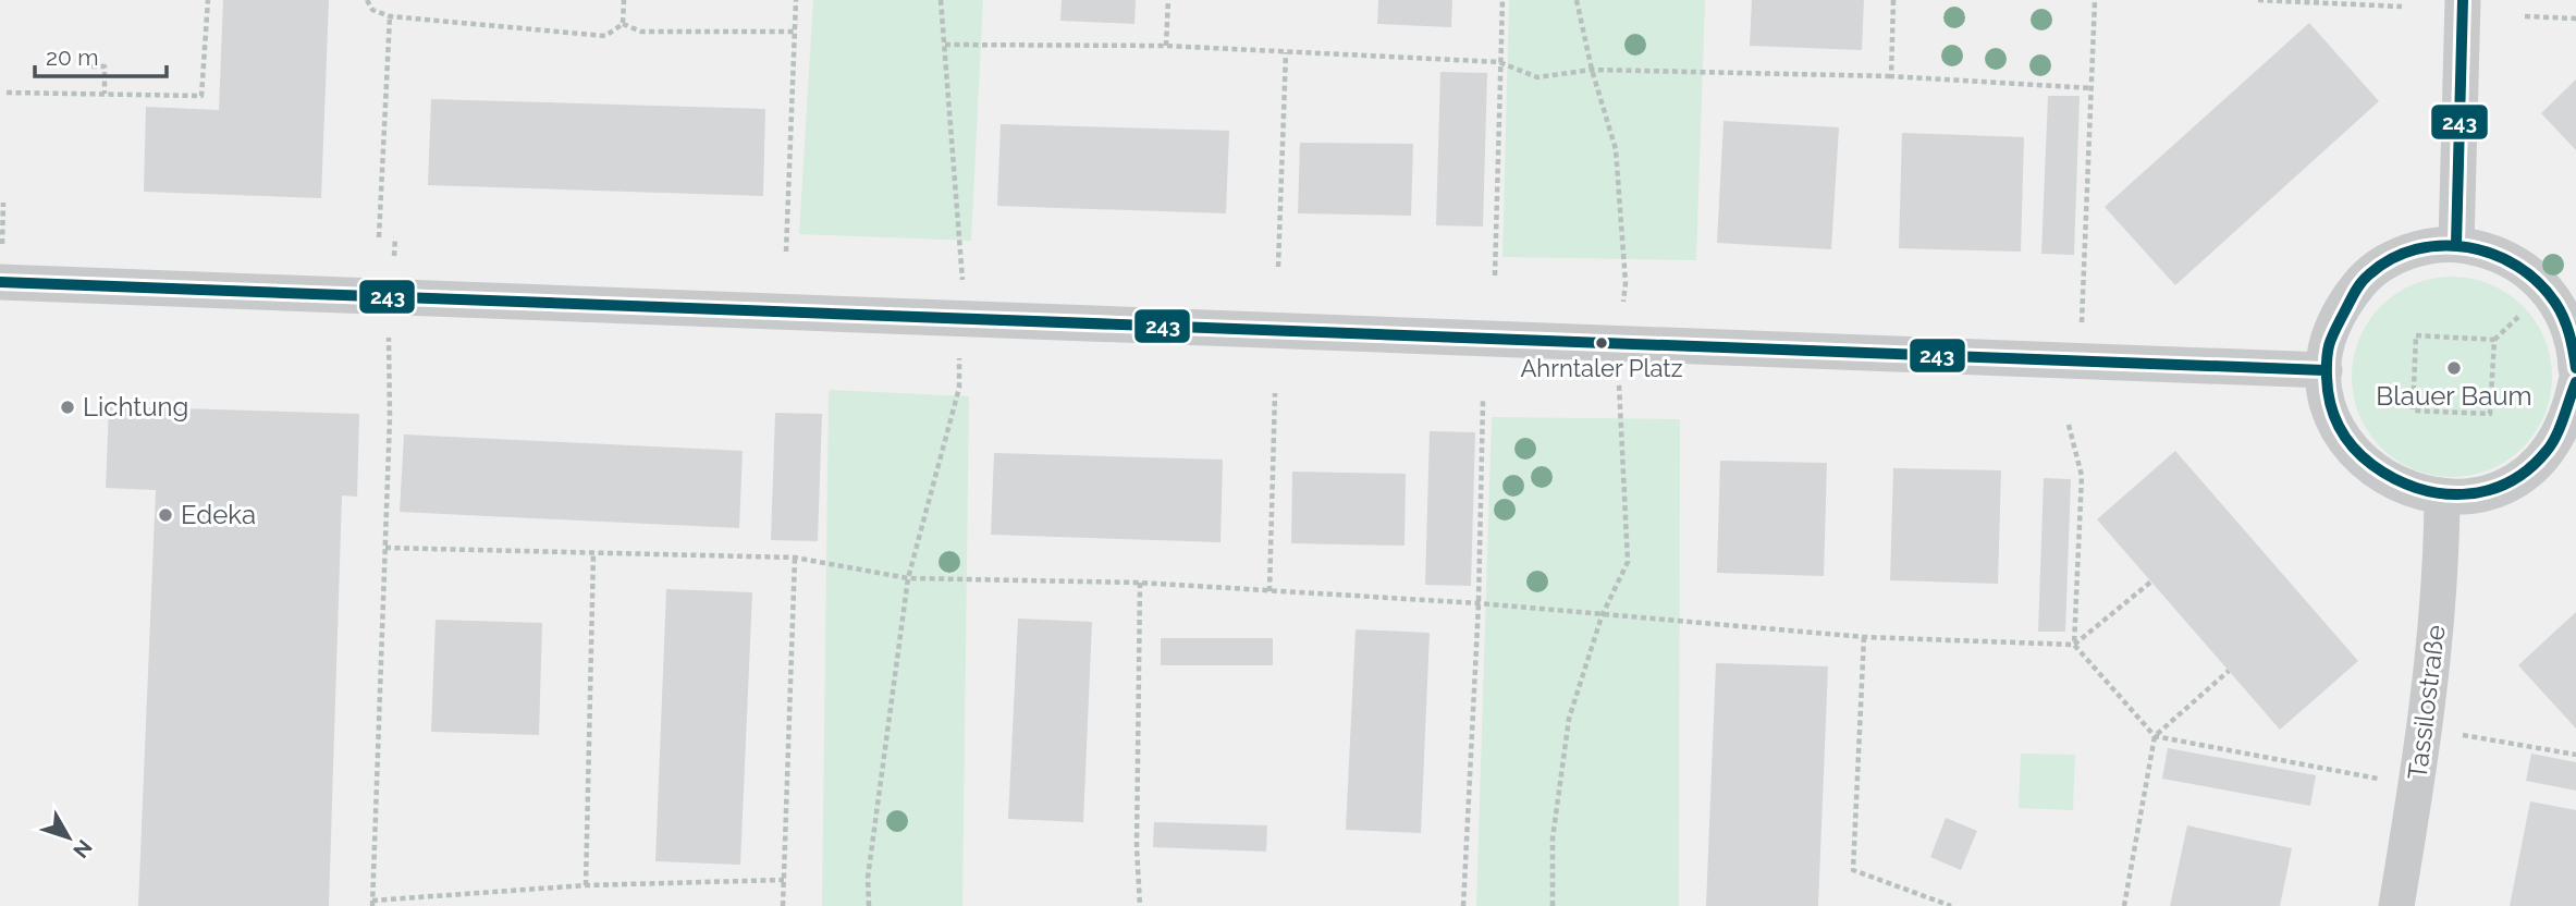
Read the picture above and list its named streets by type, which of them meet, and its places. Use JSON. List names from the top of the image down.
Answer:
{
  "streets": {
    "street": ["Tassilostraße"]
  },
  "places": [
    "Ahrntaler Platz",
    "Blauer Baum",
    "Lichtung",
    "Edeka"
  ],
  "lines": ["transit line 243"],
  "scale_bar": "20 m",
  "north": "bottom right"
}
